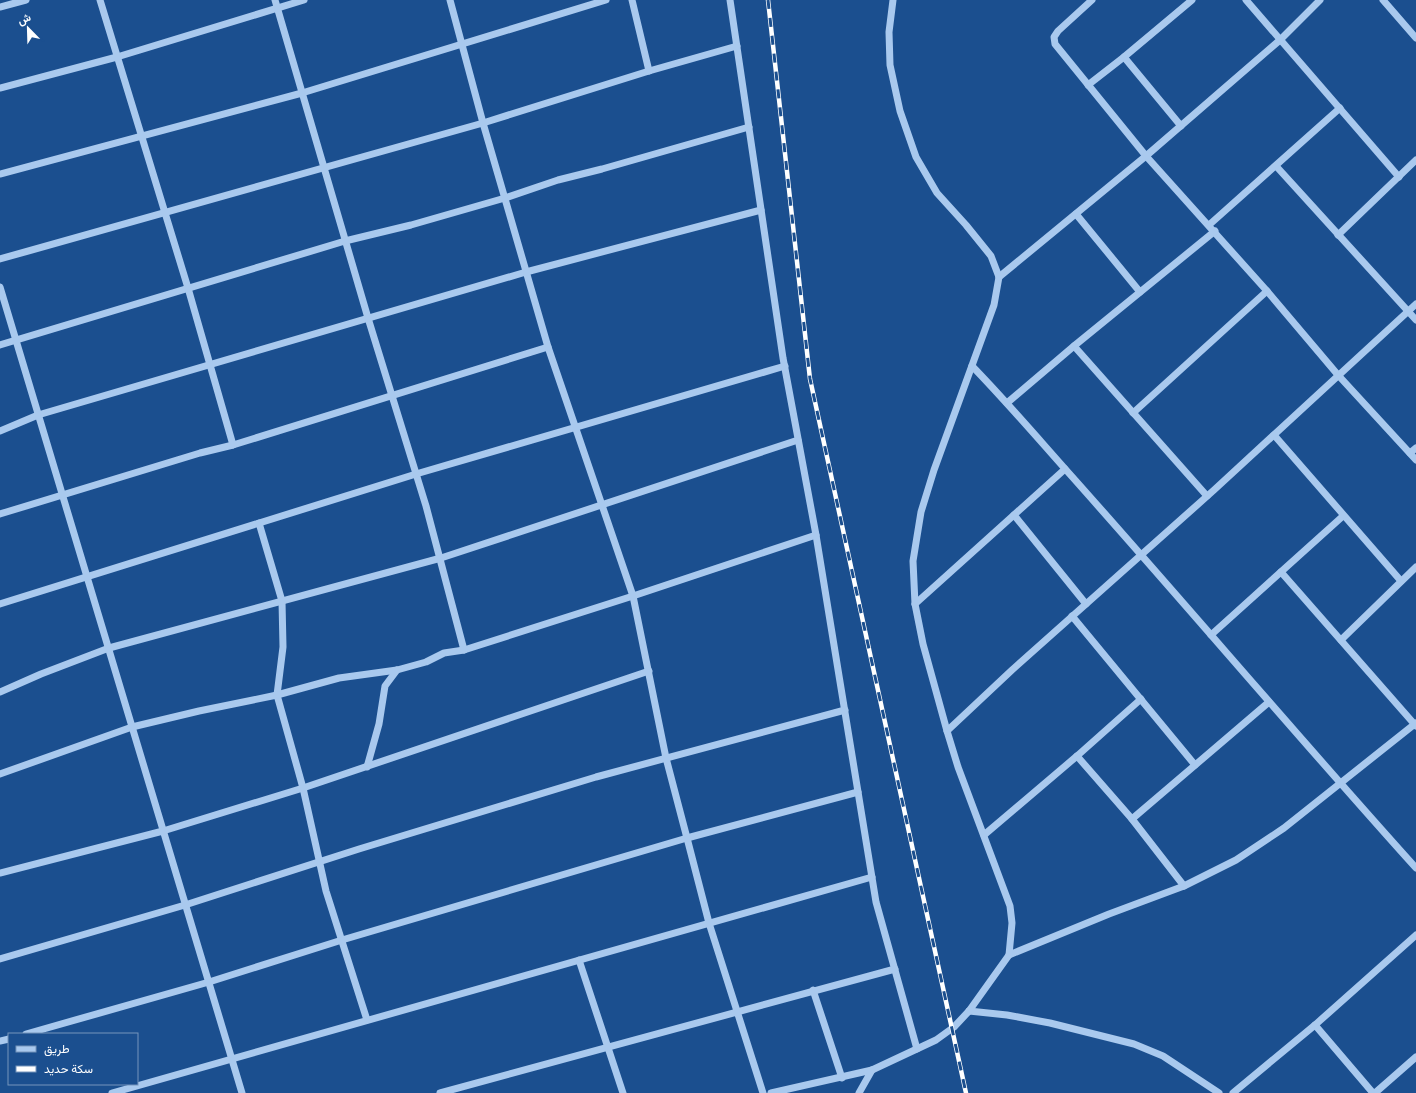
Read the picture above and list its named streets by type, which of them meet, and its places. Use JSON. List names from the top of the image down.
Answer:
{
  "legend": ["طريق", "سكة حديد"],
  "north": "top left"
}
